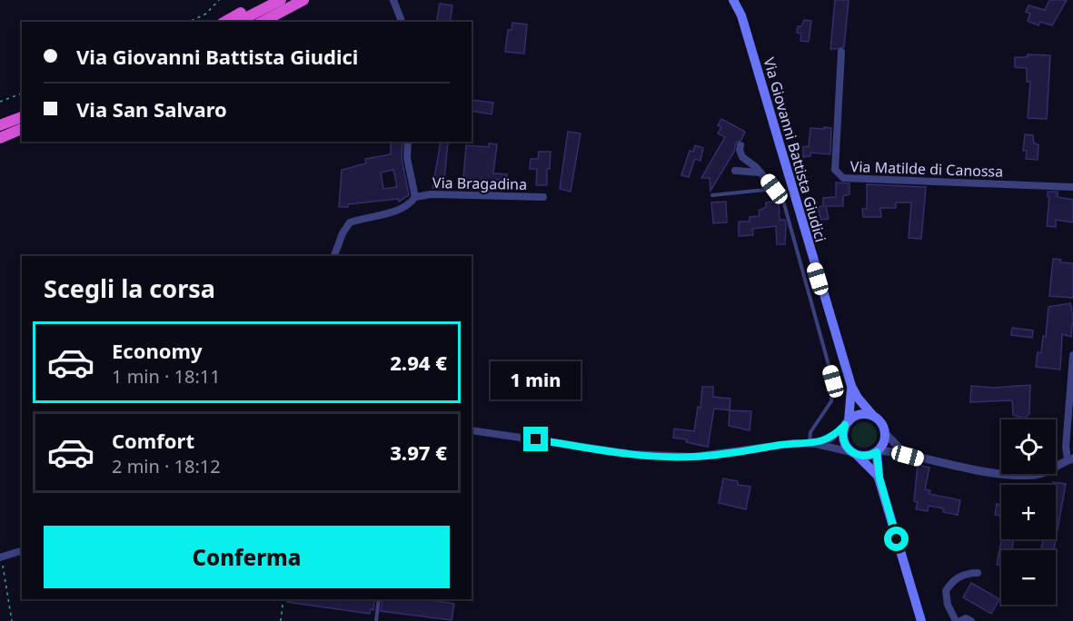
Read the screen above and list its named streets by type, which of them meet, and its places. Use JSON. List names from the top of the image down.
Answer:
{
  "streets": {
    "main road": ["Via Giovanni Battista Giudici"],
    "street": ["Via Matilde di Canossa", "Via Bragadina"]
  },
  "page": {
    "banner": ["Via Giovanni Battista Giudici", "Via San Salvaro"],
    "heading": "Scegli la corsa",
    "list": [
      {
        "name": "Economy",
        "note": "1 min · 18:11",
        "value": "2.94 €"
      },
      {
        "name": "Comfort",
        "note": "2 min · 18:12",
        "value": "3.97 €"
      }
    ],
    "bubble": "1 min",
    "map_buttons": ["+", "−"],
    "buttons": "Conferma"
  }
}
